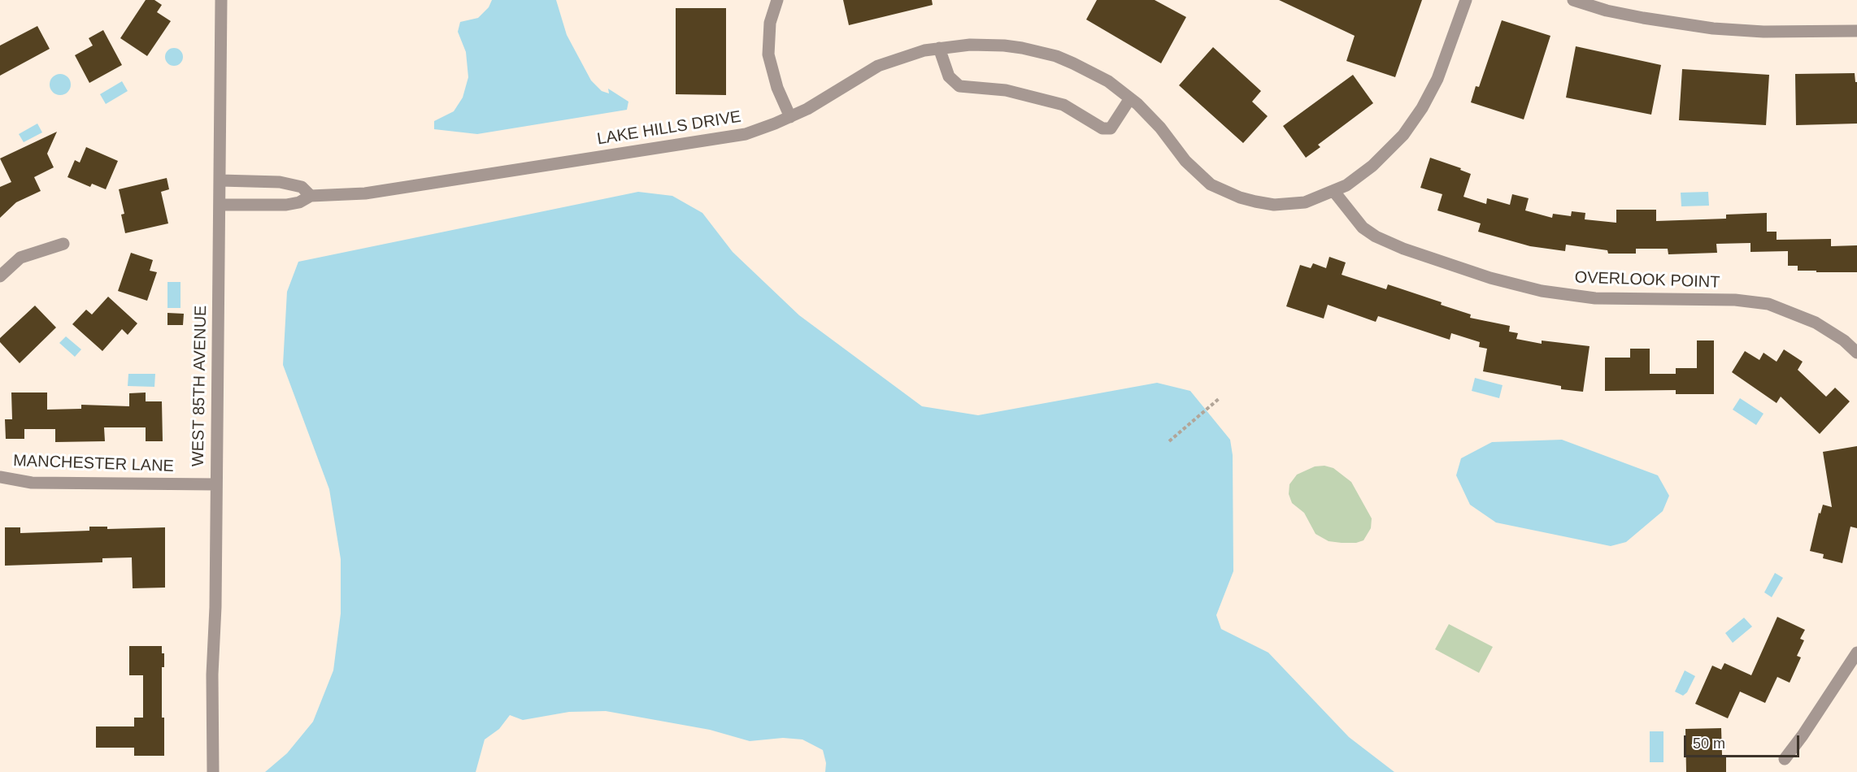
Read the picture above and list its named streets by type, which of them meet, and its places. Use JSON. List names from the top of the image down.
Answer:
{
  "streets": {
    "street": [
      "LAKE HILLS DRIVE",
      "OVERLOOK POINT",
      "WEST 85TH AVENUE",
      "MANCHESTER LANE"
    ]
  },
  "crossings": [
    ["LAKE HILLS DRIVE", "OVERLOOK POINT"],
    ["LAKE HILLS DRIVE", "WEST 85TH AVENUE"],
    ["WEST 85TH AVENUE", "MANCHESTER LANE"]
  ],
  "scale_bar": "50 m"
}
